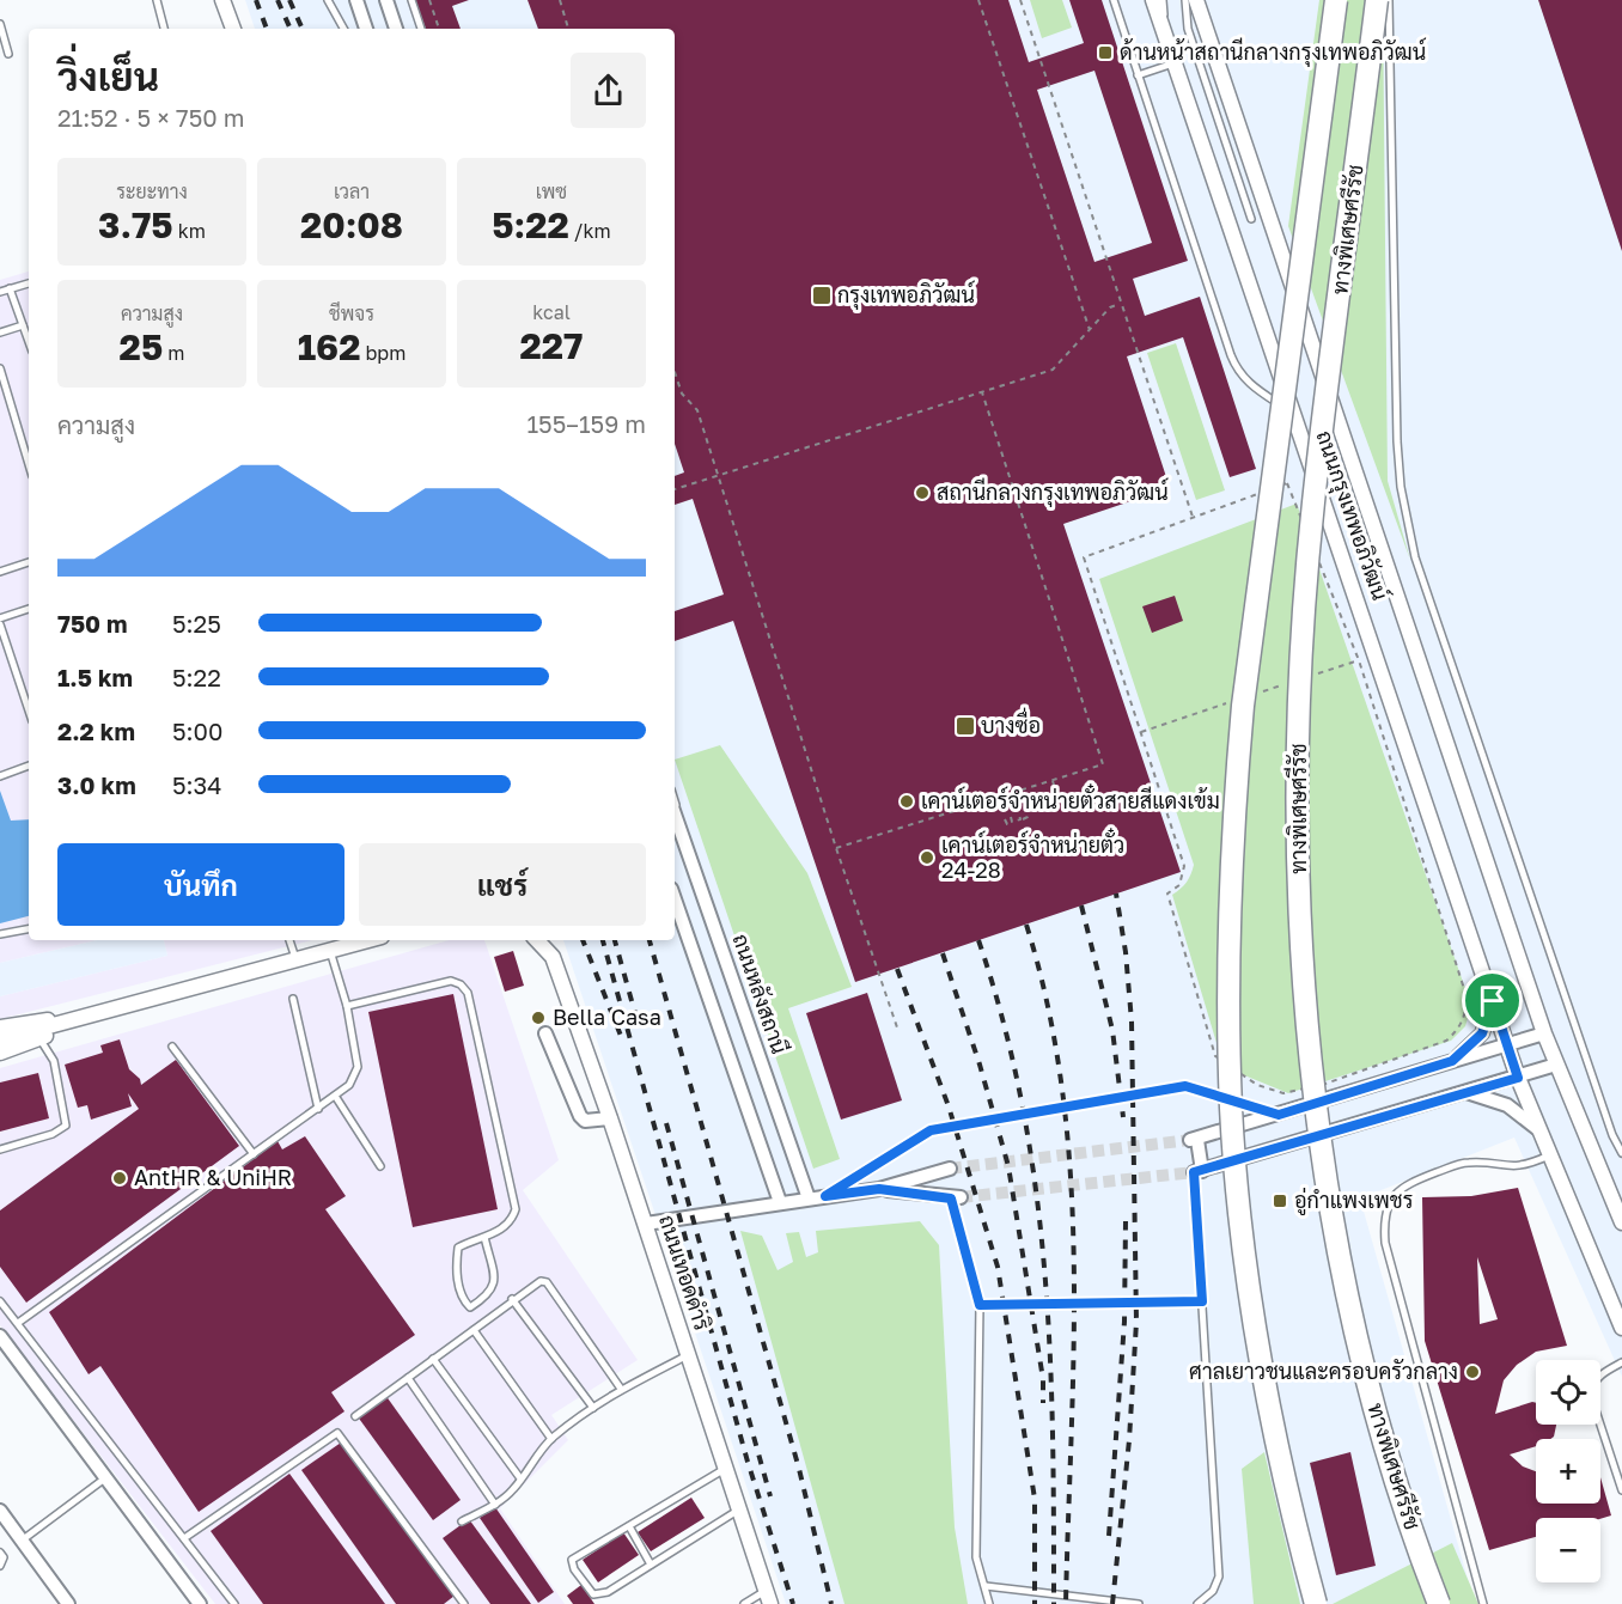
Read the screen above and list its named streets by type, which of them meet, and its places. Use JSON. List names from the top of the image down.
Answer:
{
  "streets": {
    "highway": ["ทางพิเศษศรีรัช"],
    "street": ["ถนนกรุงเทพอภิวัฒน์", "ถนนหลังสถานี", "ถนนเทอดดำริ"]
  },
  "places": {
    "transit": [
      "ด้านหน้าสถานีกลางกรุงเทพอภิวัฒน์",
      "กรุงเทพอภิวัฒน์",
      "บางซื่อ",
      "อู่กำแพงเพชร"
    ],
    "other": [
      "สถานีกลางกรุงเทพอภิวัฒน์",
      "เคาน์เตอร์จำหน่ายตั๋วสายสีแดงเข้ม",
      "เคาน์เตอร์จำหน่ายตั๋ว 24-28",
      "Bella Casa",
      "AntHR & UniHR",
      "ศาลเยาวชนและครอบครัวกลาง"
    ]
  },
  "page": {
    "heading": ["วิ่งเย็น", "21:52 · 5 × 750 m"],
    "stats": [
      ["ระยะทาง", "3.75 km"],
      ["เวลา", "20:08"],
      ["เพซ", "5:22 /km"],
      ["ความสูง", "25 m"],
      ["ชีพจร", "162 bpm"],
      ["kcal", "227"]
    ],
    "chart": ["ความสูง", "155–159 m"],
    "list": [
      {
        "name": "750 m",
        "note": "5:25"
      },
      {
        "name": "1.5 km",
        "note": "5:22"
      },
      {
        "name": "2.2 km",
        "note": "5:00"
      },
      {
        "name": "3.0 km",
        "note": "5:34"
      }
    ],
    "buttons": ["บันทึก", "แชร์"],
    "map_buttons": ["+", "−"]
  }
}
